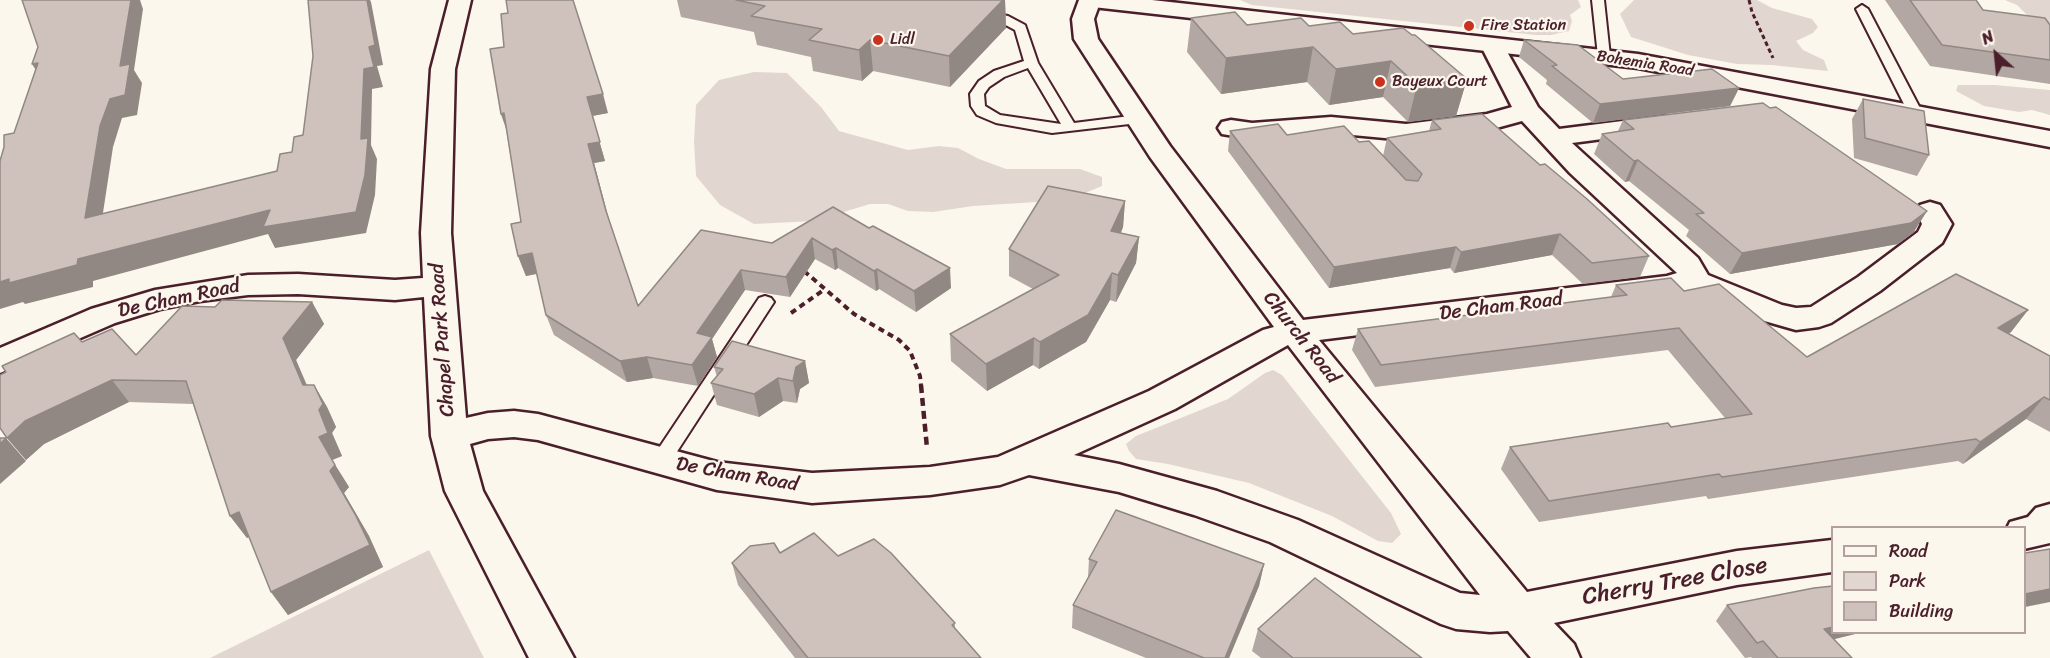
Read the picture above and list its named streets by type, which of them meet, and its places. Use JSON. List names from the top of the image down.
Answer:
{
  "streets": {
    "main road": [
      "Bohemia Road",
      "De Cham Road",
      "Church Road",
      "Chapel Park Road",
      "Cherry Tree Close"
    ]
  },
  "crossings": [
    ["Bohemia Road", "Church Road"],
    ["De Cham Road", "Church Road"],
    ["De Cham Road", "Chapel Park Road"],
    ["Church Road", "Cherry Tree Close"]
  ],
  "places": ["Fire Station", "Lidl", "Bayeux Court"],
  "legend": ["Road", "Park", "Building"],
  "north": "top left"
}
